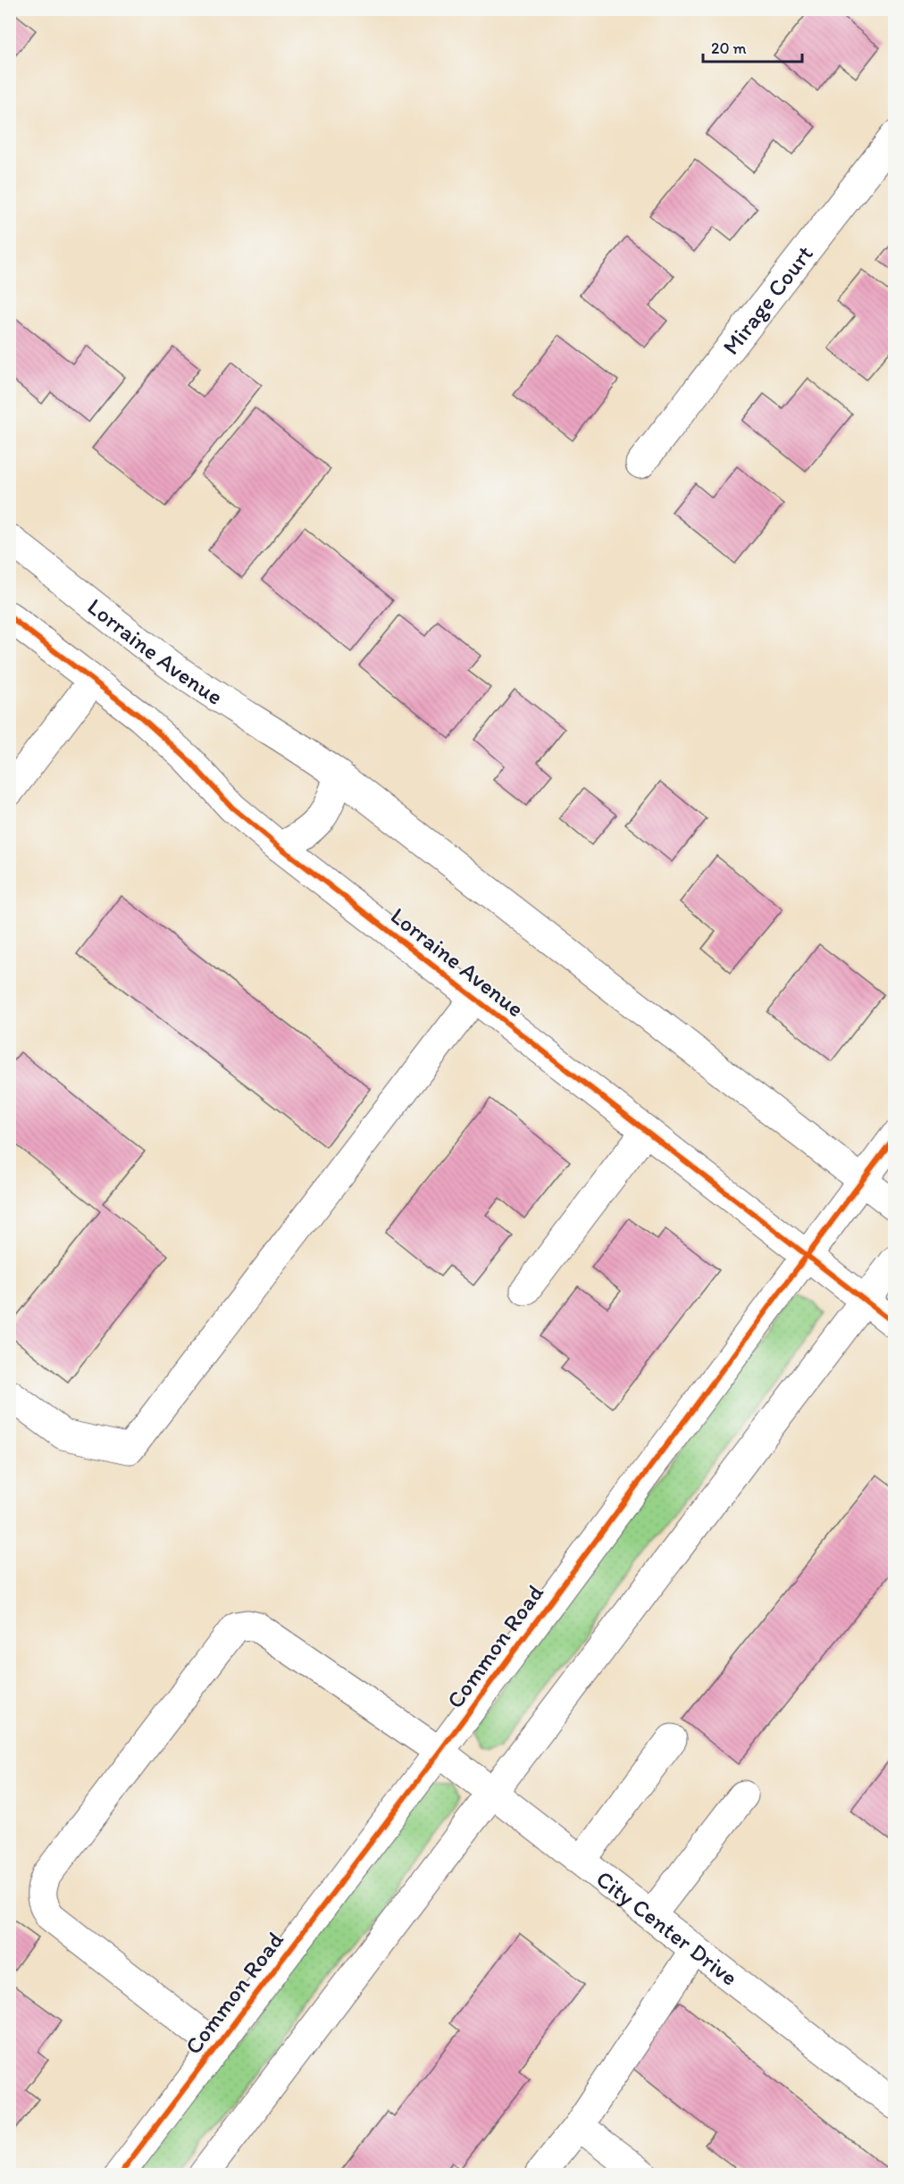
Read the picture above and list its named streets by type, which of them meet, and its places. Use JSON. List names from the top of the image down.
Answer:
{
  "streets": {
    "street": [
      "Mirage Court",
      "Lorraine Avenue",
      "Common Road",
      "City Center Drive"
    ]
  },
  "crossings": [
    ["Lorraine Avenue", "Common Road"],
    ["Common Road", "City Center Drive"]
  ],
  "scale_bar": "20 m"
}
